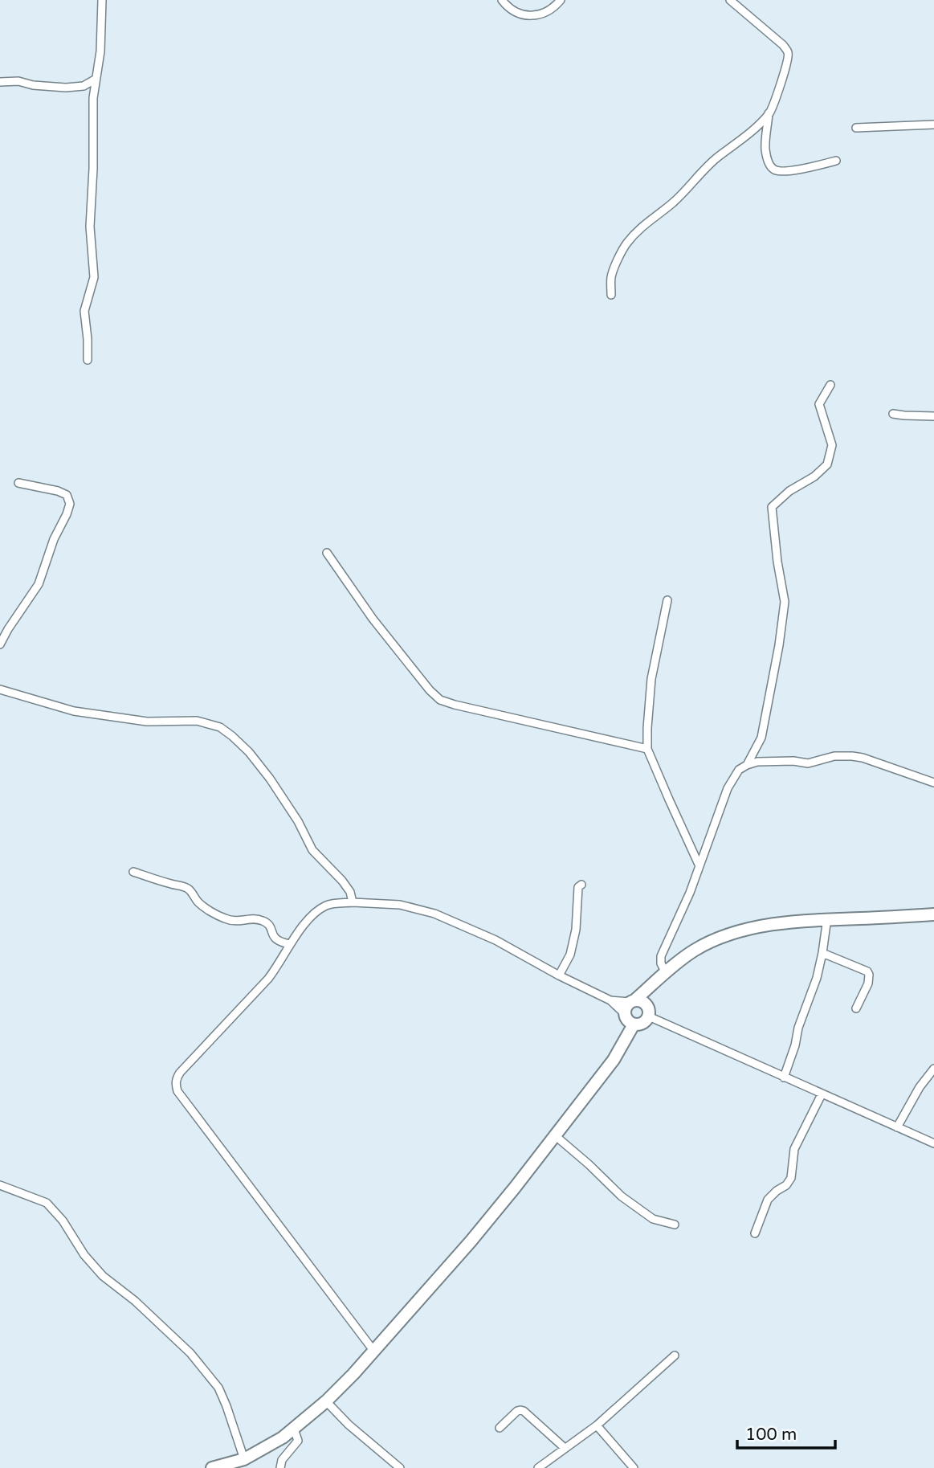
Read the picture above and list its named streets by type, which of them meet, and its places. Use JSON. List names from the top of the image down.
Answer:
{
  "scale_bar": "100 m"
}
